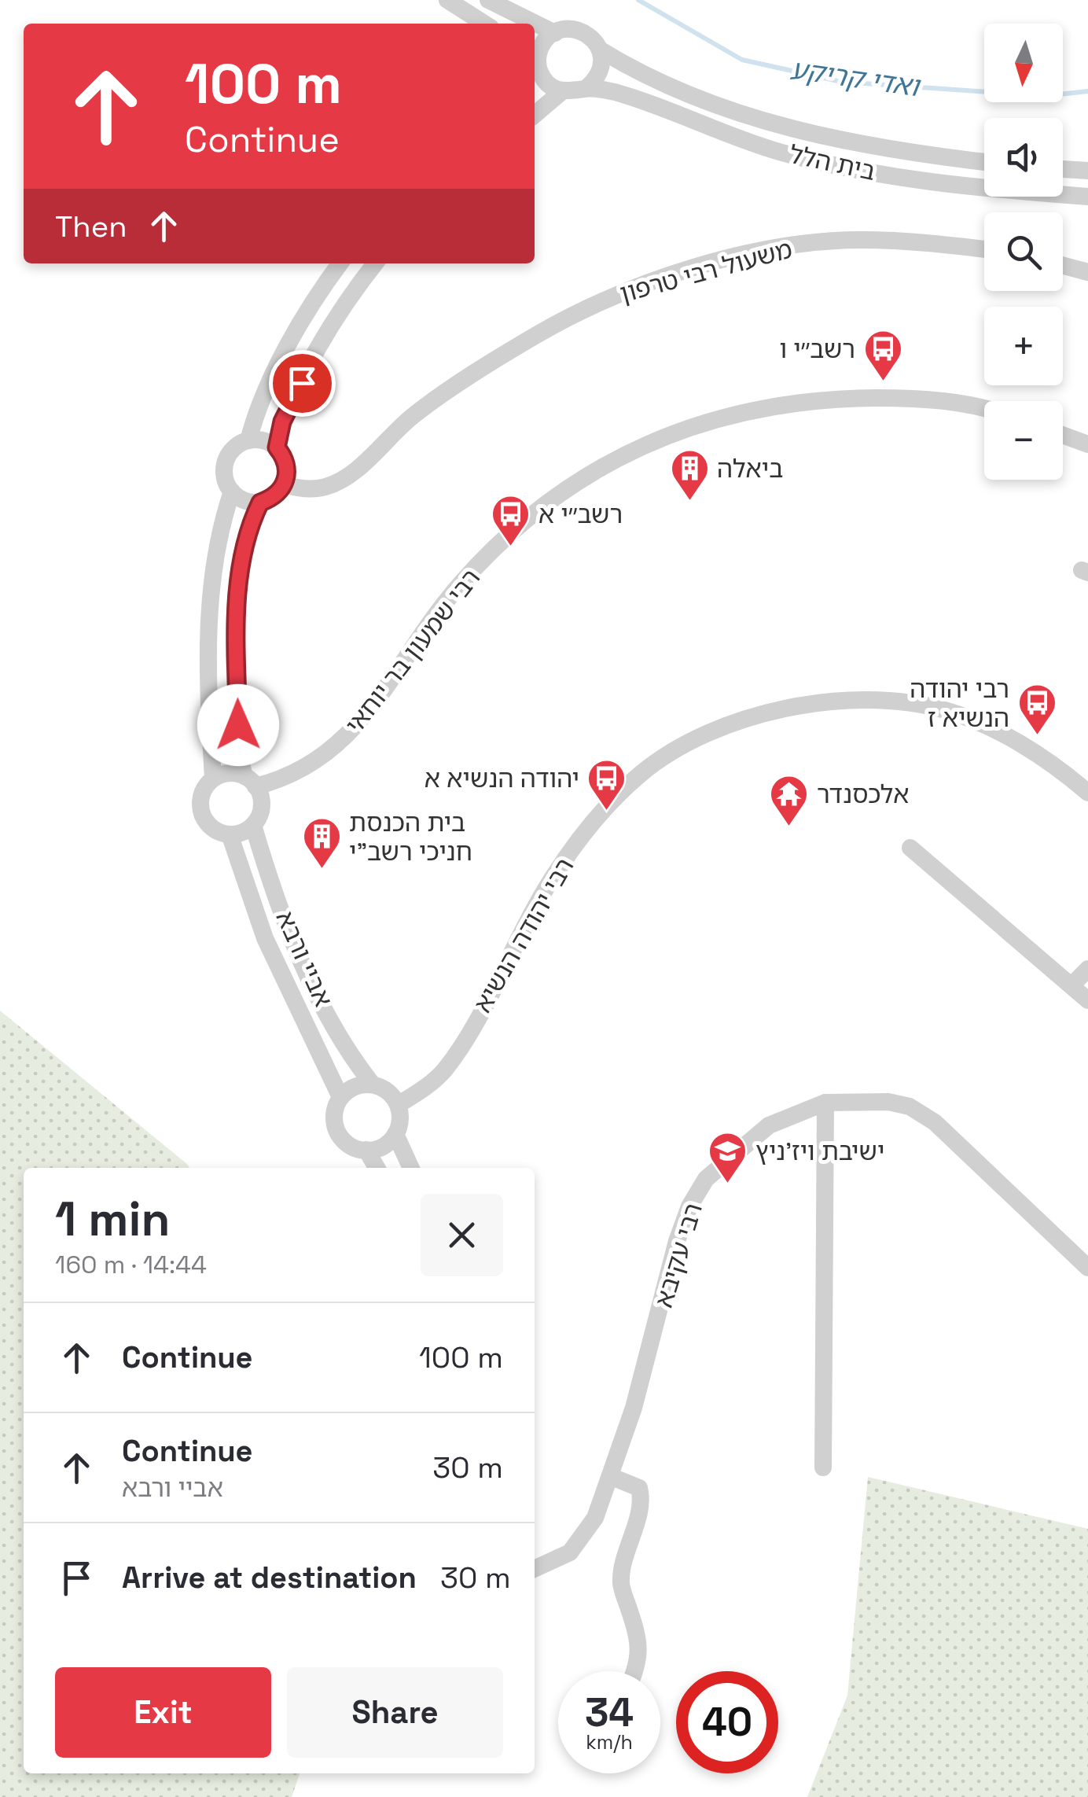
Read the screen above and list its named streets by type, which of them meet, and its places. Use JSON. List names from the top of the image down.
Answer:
{
  "streets": {
    "street": [
      "בית הלל",
      "משעול רבי טרפון",
      "רבי שמעון בר יוחאי",
      "רבי יהודה הנשיא",
      "אביי ורבא",
      "רבי עקיבא"
    ]
  },
  "crossings": [
    ["רבי שמעון בר יוחאי", "אביי ורבא"],
    ["רבי יהודה הנשיא", "אביי ורבא"]
  ],
  "water": ["ואדי קריקע"],
  "places": {
    "bus stop": [
      "רשב״י ו",
      "רשב״י א",
      "רבי יהודה הנשיא ז",
      "יהודה הנשיא א"
    ],
    "building": ["ביאלה", "בית הכנסת חניכי רשב\"י"],
    "temple": ["אלכסנדר"],
    "school or university": ["ישיבת ויז'ניץ"]
  },
  "north": "bottom",
  "page": {
    "map_buttons": ["+", "−"],
    "turn": ["100 m", "Continue"],
    "then": "Then",
    "heading": ["1 min", "160 m · 14:44"],
    "list": [
      {
        "name": "Continue",
        "value": "100 m"
      },
      {
        "name": "Continue",
        "note": "אביי ורבא",
        "value": "30 m"
      },
      {
        "name": "Arrive at destination",
        "value": "30 m"
      }
    ],
    "buttons": ["Exit", "Share"],
    "speed": "34 km/h",
    "limit": "40"
  }
}
